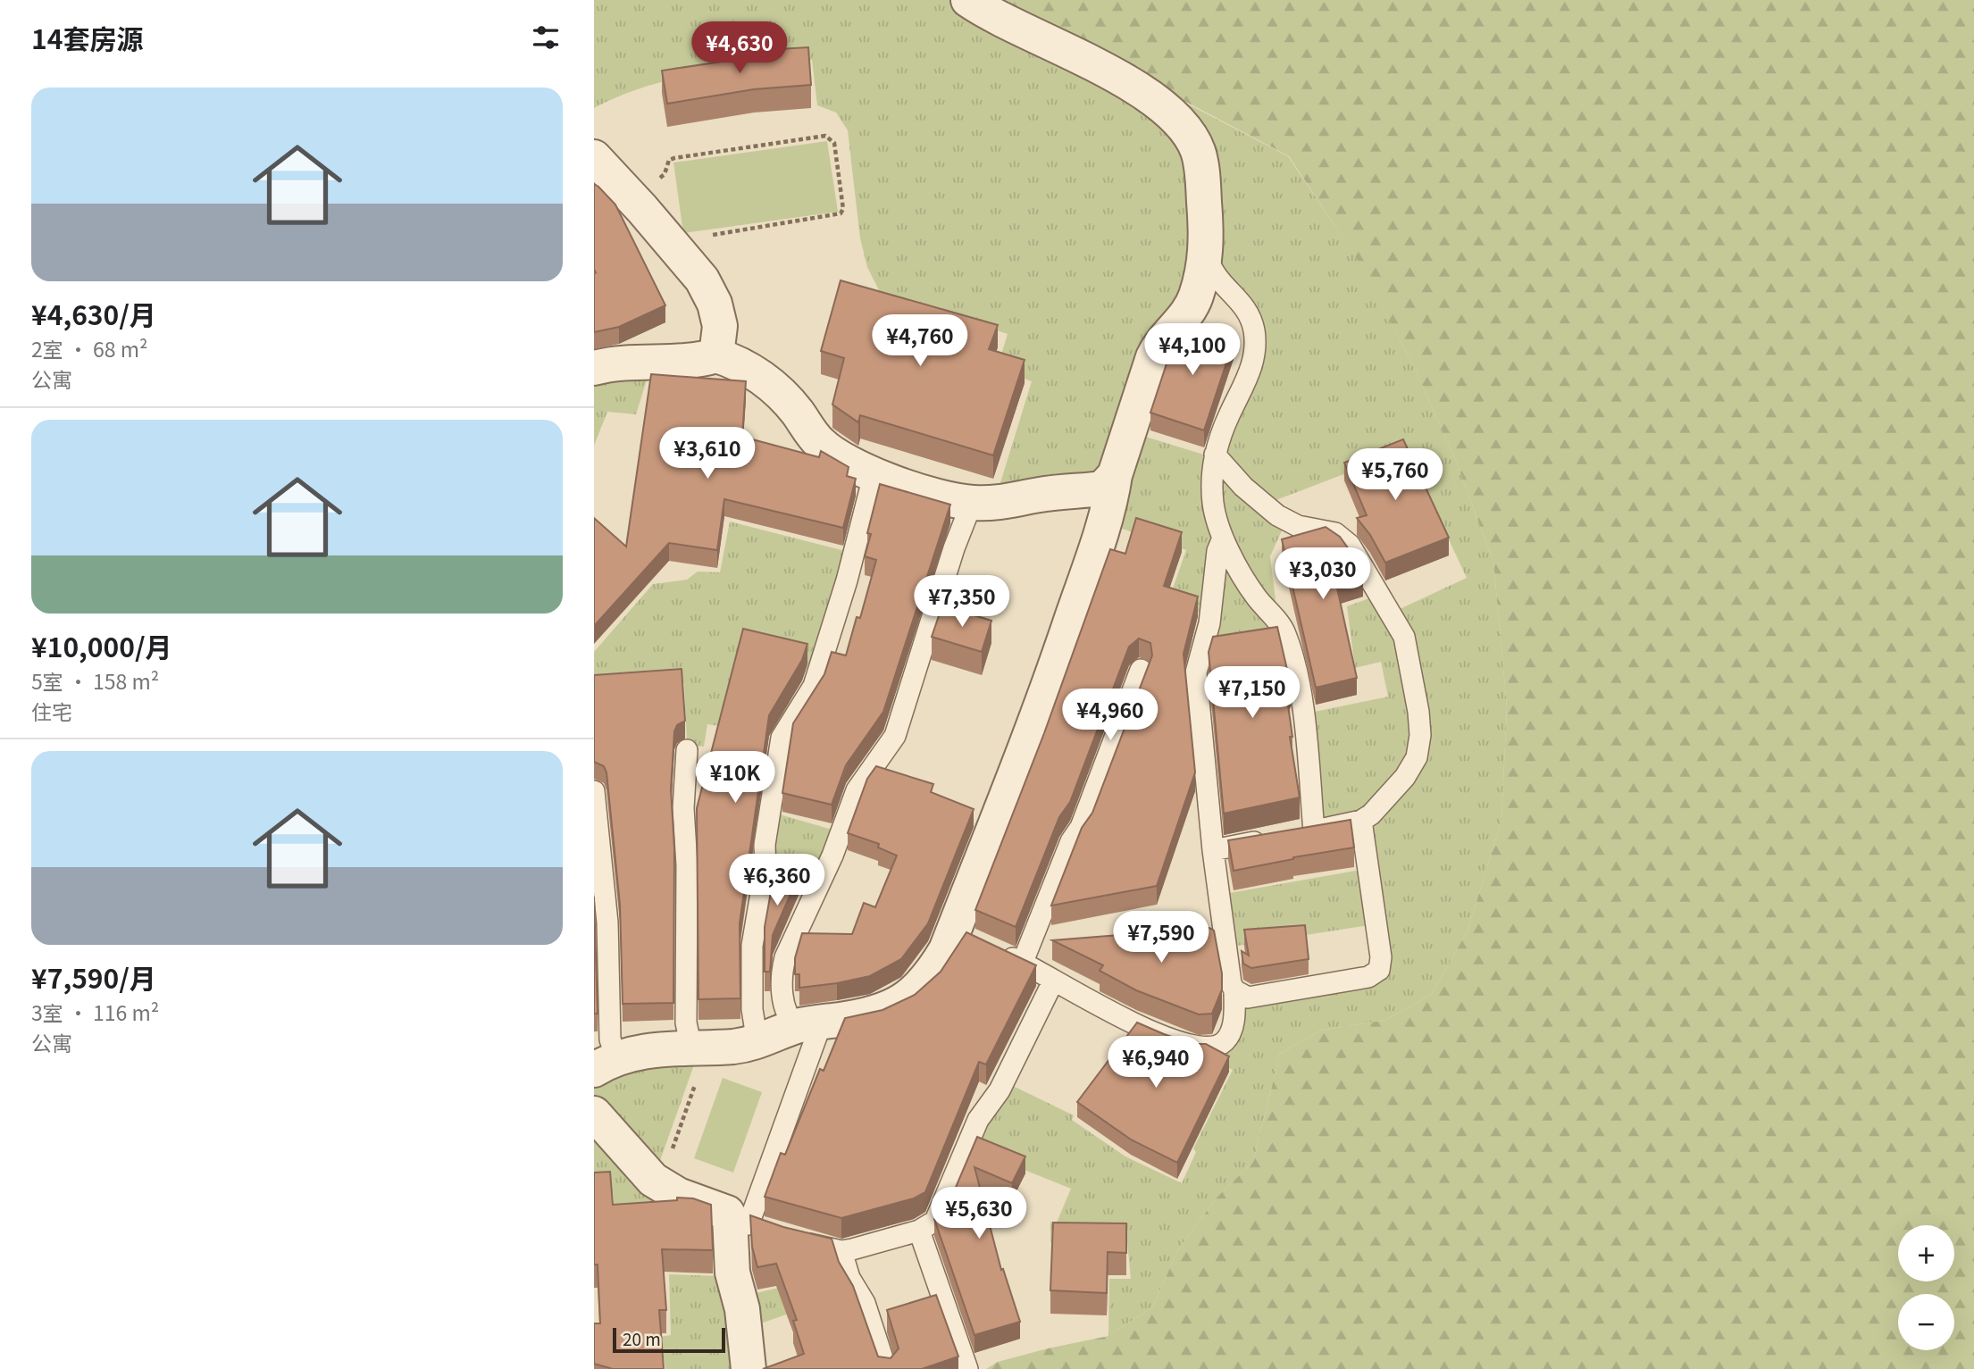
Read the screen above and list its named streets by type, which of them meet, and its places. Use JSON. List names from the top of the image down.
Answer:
{
  "scale_bar": "20 m",
  "page": {
    "heading": "14套房源",
    "price": [
      "¥4,630",
      "¥4,760",
      "¥4,100",
      "¥3,610",
      "¥5,760",
      "¥3,030",
      "¥7,350",
      "¥7,150",
      "¥4,960",
      "¥10K",
      "¥6,360",
      "¥7,590",
      "¥6,940",
      "¥5,630"
    ],
    "list": [
      {
        "name": "¥4,630/月",
        "note": "2室 · 68 m² · 公寓"
      },
      {
        "name": "¥10,000/月",
        "note": "5室 · 158 m² · 住宅"
      },
      {
        "name": "¥7,590/月",
        "note": "3室 · 116 m² · 公寓"
      }
    ],
    "map_buttons": ["+", "−"],
    "scale": "20 m"
  }
}
